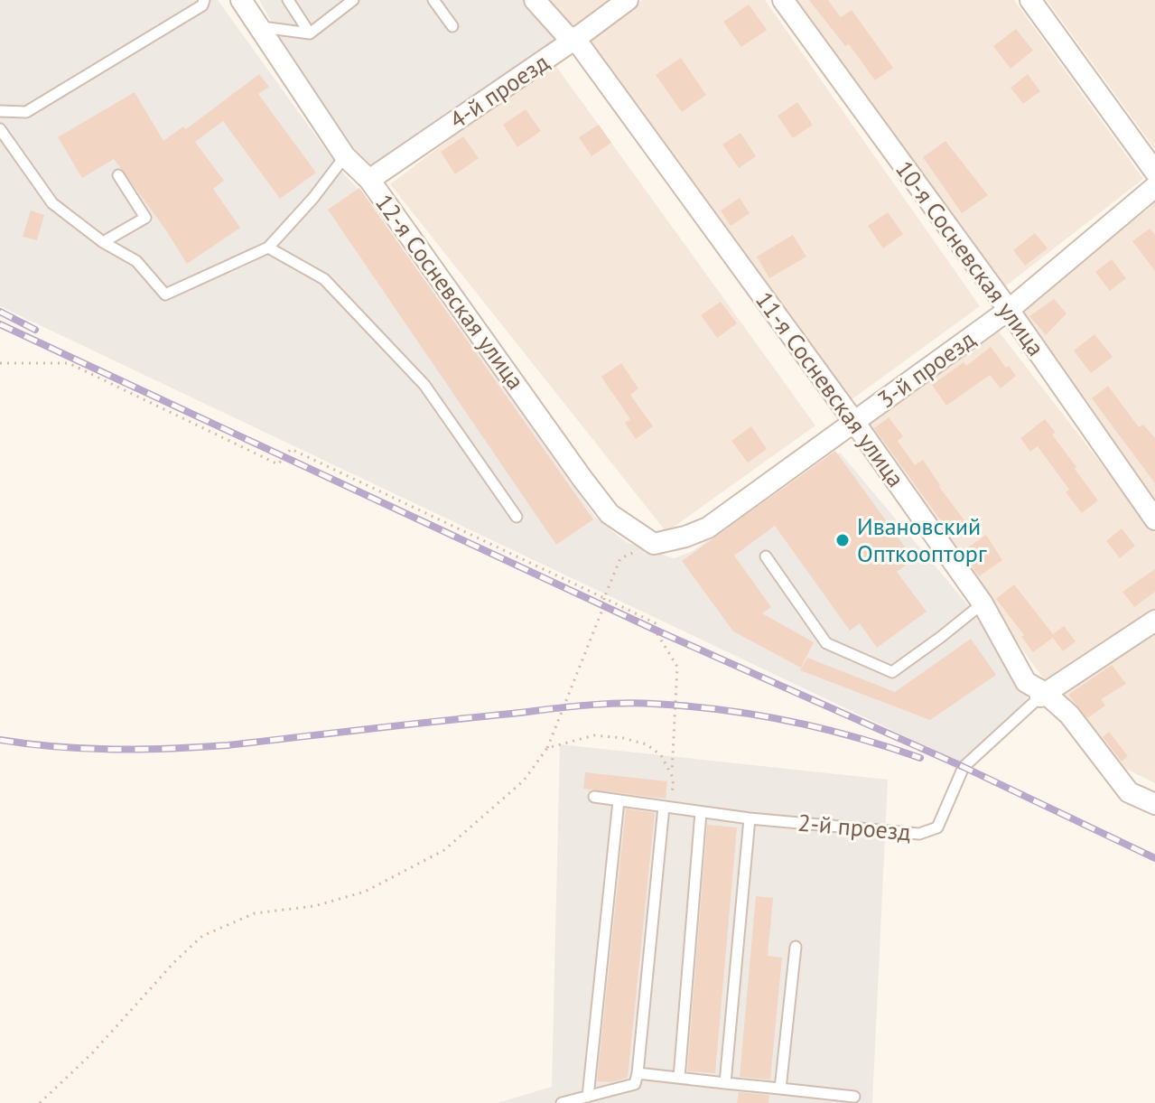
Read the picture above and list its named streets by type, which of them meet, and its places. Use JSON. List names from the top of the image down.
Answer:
{
  "streets": {
    "street": [
      "4-й проезд",
      "10-я Сосневская улица",
      "12-я Сосневская улица",
      "3-й проезд",
      "11-я Сосневская улица",
      "2-й проезд"
    ]
  },
  "crossings": [
    ["4-й проезд", "12-я Сосневская улица"],
    ["4-й проезд", "11-я Сосневская улица"],
    ["10-я Сосневская улица", "3-й проезд"],
    ["12-я Сосневская улица", "3-й проезд"],
    ["3-й проезд", "11-я Сосневская улица"],
    ["11-я Сосневская улица", "2-й проезд"]
  ],
  "places": ["Ивановский Опткоопторг"]
}
